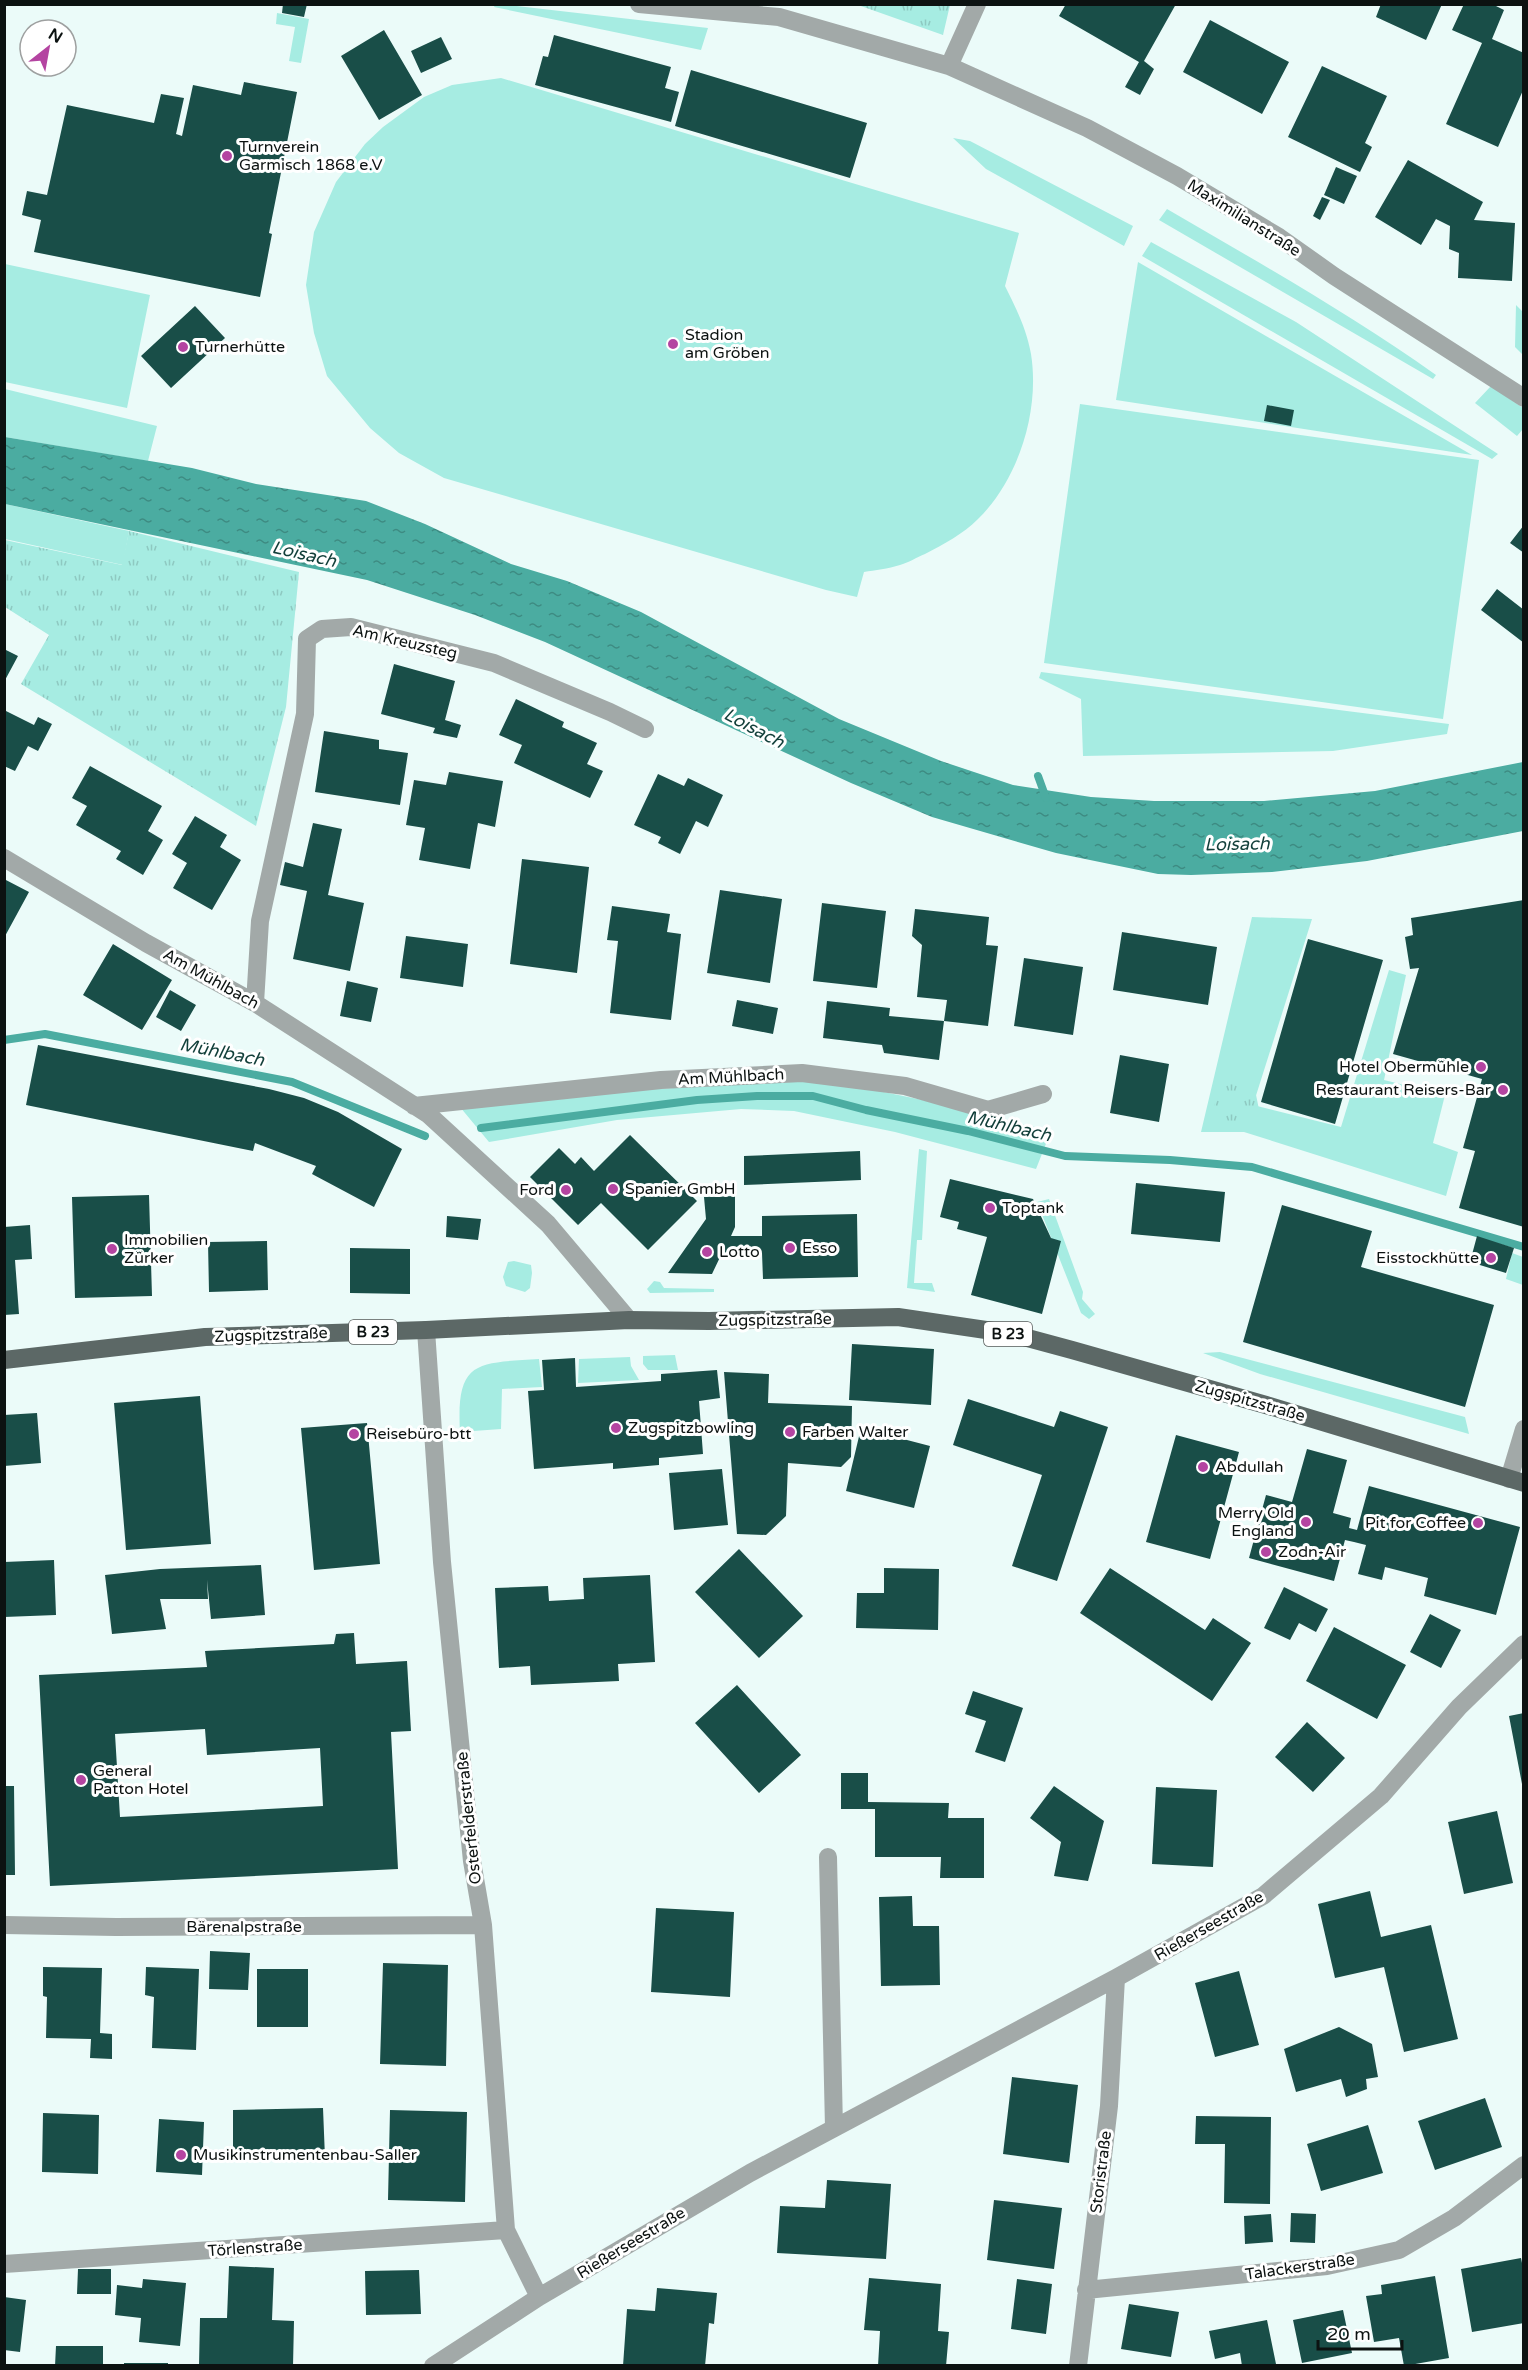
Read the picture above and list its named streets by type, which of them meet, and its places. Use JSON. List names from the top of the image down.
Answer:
{
  "streets": {
    "main road": ["Zugspitzstraße", "B 23"],
    "street": [
      "Maximilianstraße",
      "Am Kreuzsteg",
      "Am Mühlbach",
      "Osterfelderstraße",
      "Rießerseestraße",
      "Bärenalpstraße",
      "Storistraße",
      "Törlenstraße",
      "Talackerstraße"
    ]
  },
  "crossings": [
    ["Am Kreuzsteg", "Am Mühlbach"],
    ["Am Mühlbach", "Zugspitzstraße"],
    ["Zugspitzstraße", "Osterfelderstraße"],
    ["Osterfelderstraße", "Rießerseestraße"],
    ["Osterfelderstraße", "Bärenalpstraße"],
    ["Osterfelderstraße", "Törlenstraße"],
    ["Rießerseestraße", "Storistraße"],
    ["Storistraße", "Talackerstraße"]
  ],
  "water": ["Loisach", "Mühlbach"],
  "places": [
    "Turnverein Garmisch 1868 e.V",
    "Stadion am Gröben",
    "Turnerhütte",
    "Hotel Obermühle",
    "Restaurant Reisers-Bar",
    "Spanier GmbH",
    "Ford",
    "Toptank",
    "Esso",
    "Immobilien Zürker",
    "Lotto",
    "Eisstockhütte",
    "Zugspitzbowling",
    "Farben Walter",
    "Reisebüro-btt",
    "Abdullah",
    "Merry Old England",
    "Pit for Coffee",
    "Zodn-Air",
    "General Patton Hotel",
    "Musikinstrumentenbau-Saller"
  ],
  "scale_bar": "20 m",
  "north": "top right"
}
